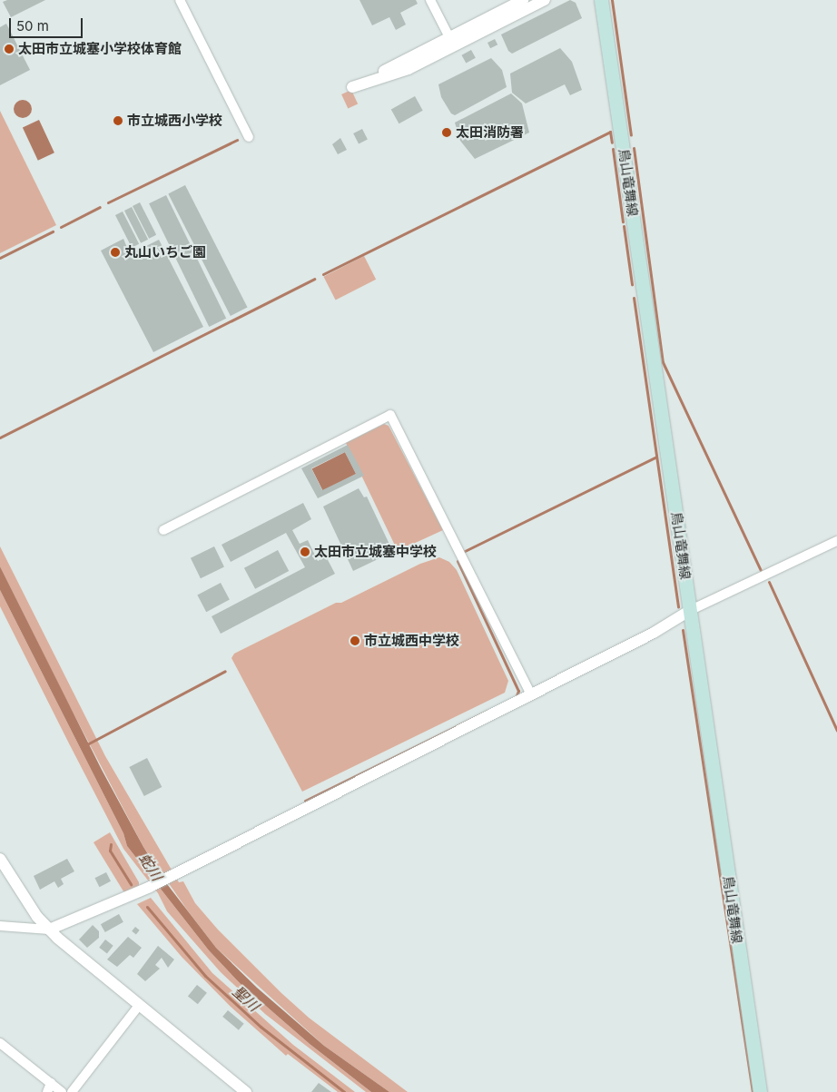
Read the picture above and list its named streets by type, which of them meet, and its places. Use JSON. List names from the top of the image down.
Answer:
{
  "streets": {
    "main road": ["鳥山竜舞線"]
  },
  "water": ["蛇川", "聖川"],
  "places": [
    "太田市立城塞小学校体育館",
    "市立城西小学校",
    "太田消防署",
    "丸山いちご園",
    "太田市立城塞中学校",
    "市立城西中学校"
  ],
  "scale_bar": "50 m"
}
